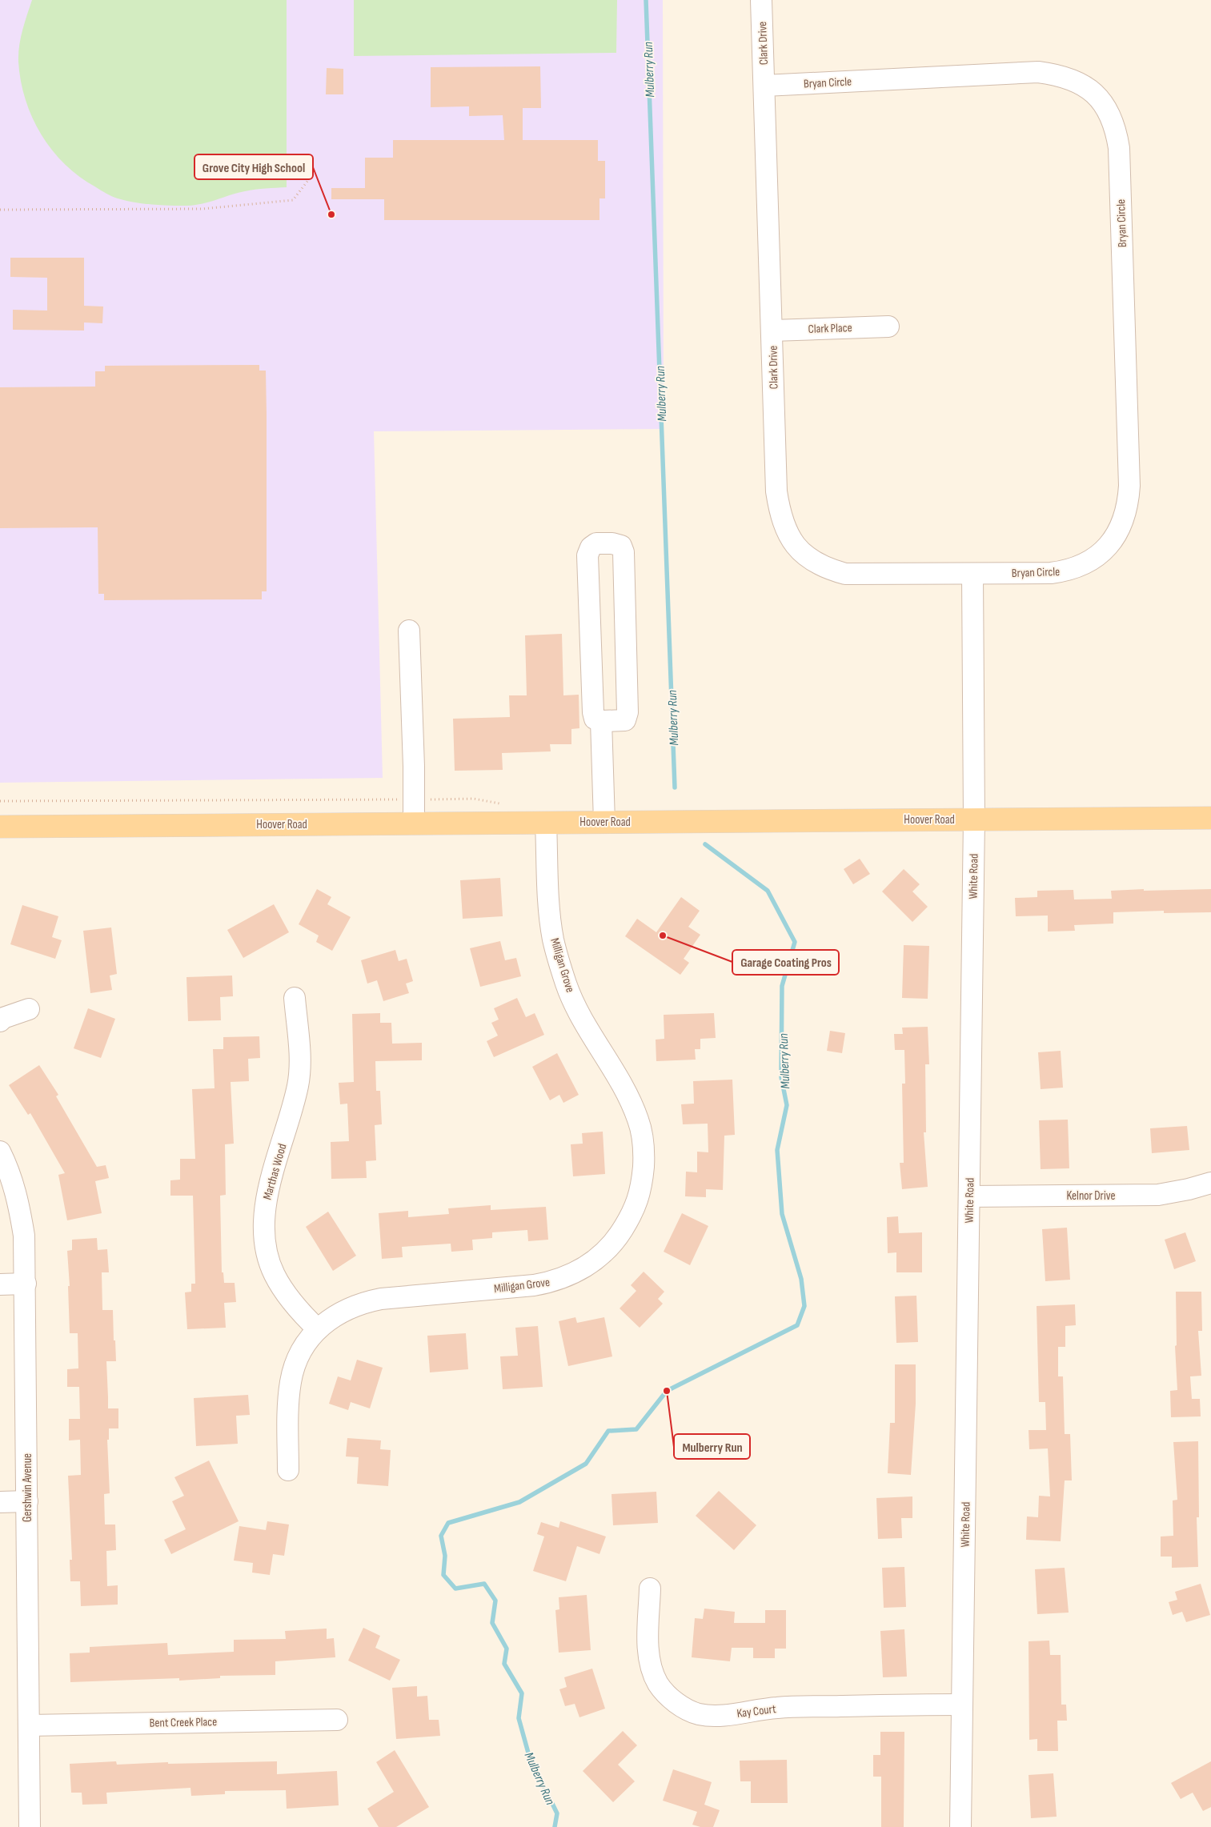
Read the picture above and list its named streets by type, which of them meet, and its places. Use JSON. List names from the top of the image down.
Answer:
{
  "streets": {
    "main road": ["Hoover Road"],
    "street": [
      "Clark Drive",
      "Bryan Circle",
      "Clark Place",
      "White Road",
      "Milligan Grove",
      "Marthas Wood",
      "Kelnor Drive",
      "Gershwin Avenue",
      "Kay Court",
      "Bent Creek Place"
    ]
  },
  "crossings": [
    ["Clark Drive", "Bryan Circle"],
    ["Clark Drive", "Clark Place"],
    ["Clark Drive", "White Road"],
    ["Bryan Circle", "White Road"],
    ["Hoover Road", "White Road"],
    ["Hoover Road", "Milligan Grove"],
    ["White Road", "Kelnor Drive"],
    ["White Road", "Kay Court"],
    ["Milligan Grove", "Marthas Wood"],
    ["Gershwin Avenue", "Bent Creek Place"]
  ],
  "water": ["Mulberry Run"],
  "places": ["Grove City High School", "Garage Coating Pros", "Mulberry Run"]
}
